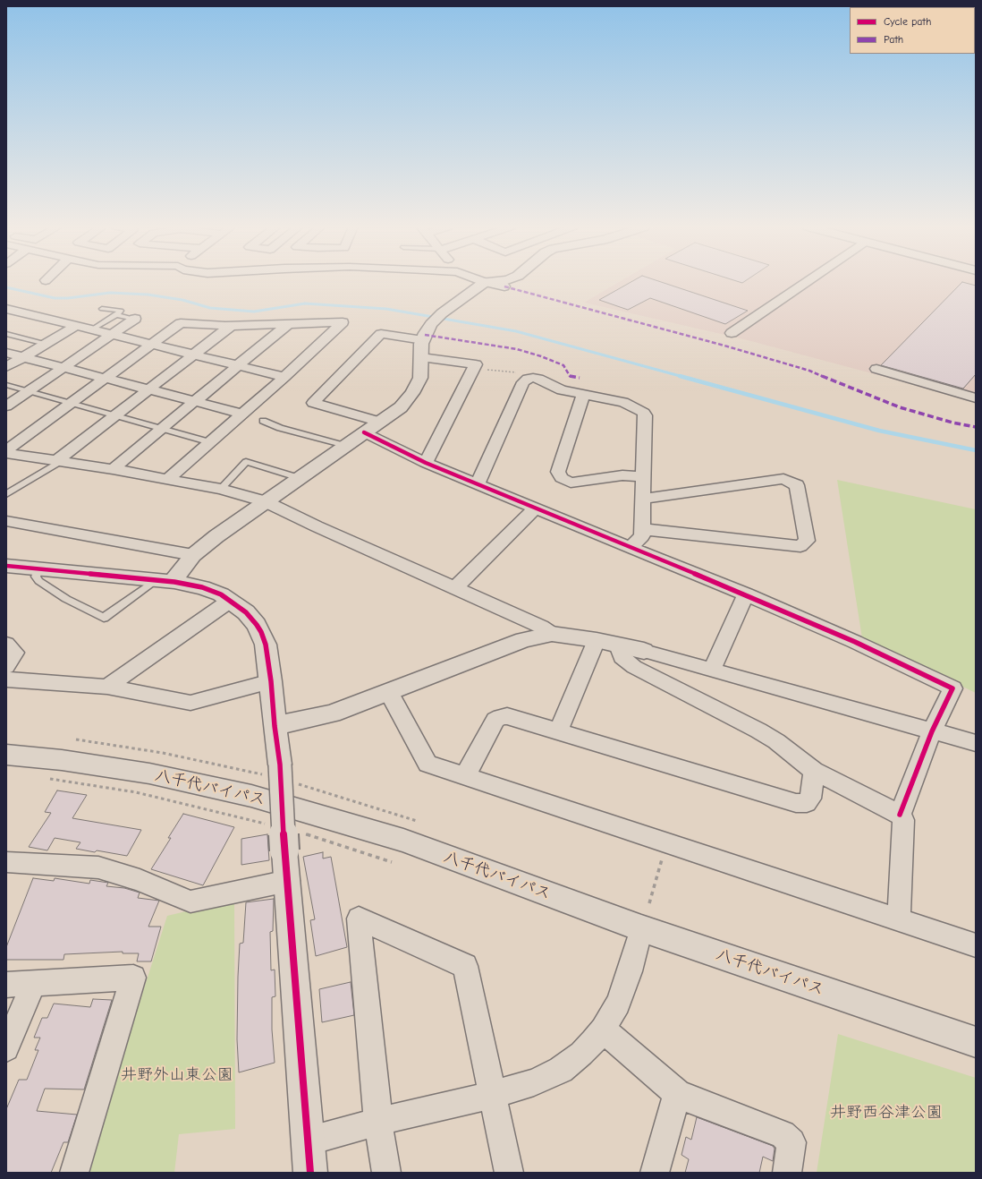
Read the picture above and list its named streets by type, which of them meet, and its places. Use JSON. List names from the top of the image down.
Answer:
{
  "streets": {
    "main road": ["八千代バイパス"]
  },
  "parks": ["井野外山東公園", "井野西谷津公園"],
  "legend": ["Cycle path", "Path"]
}
